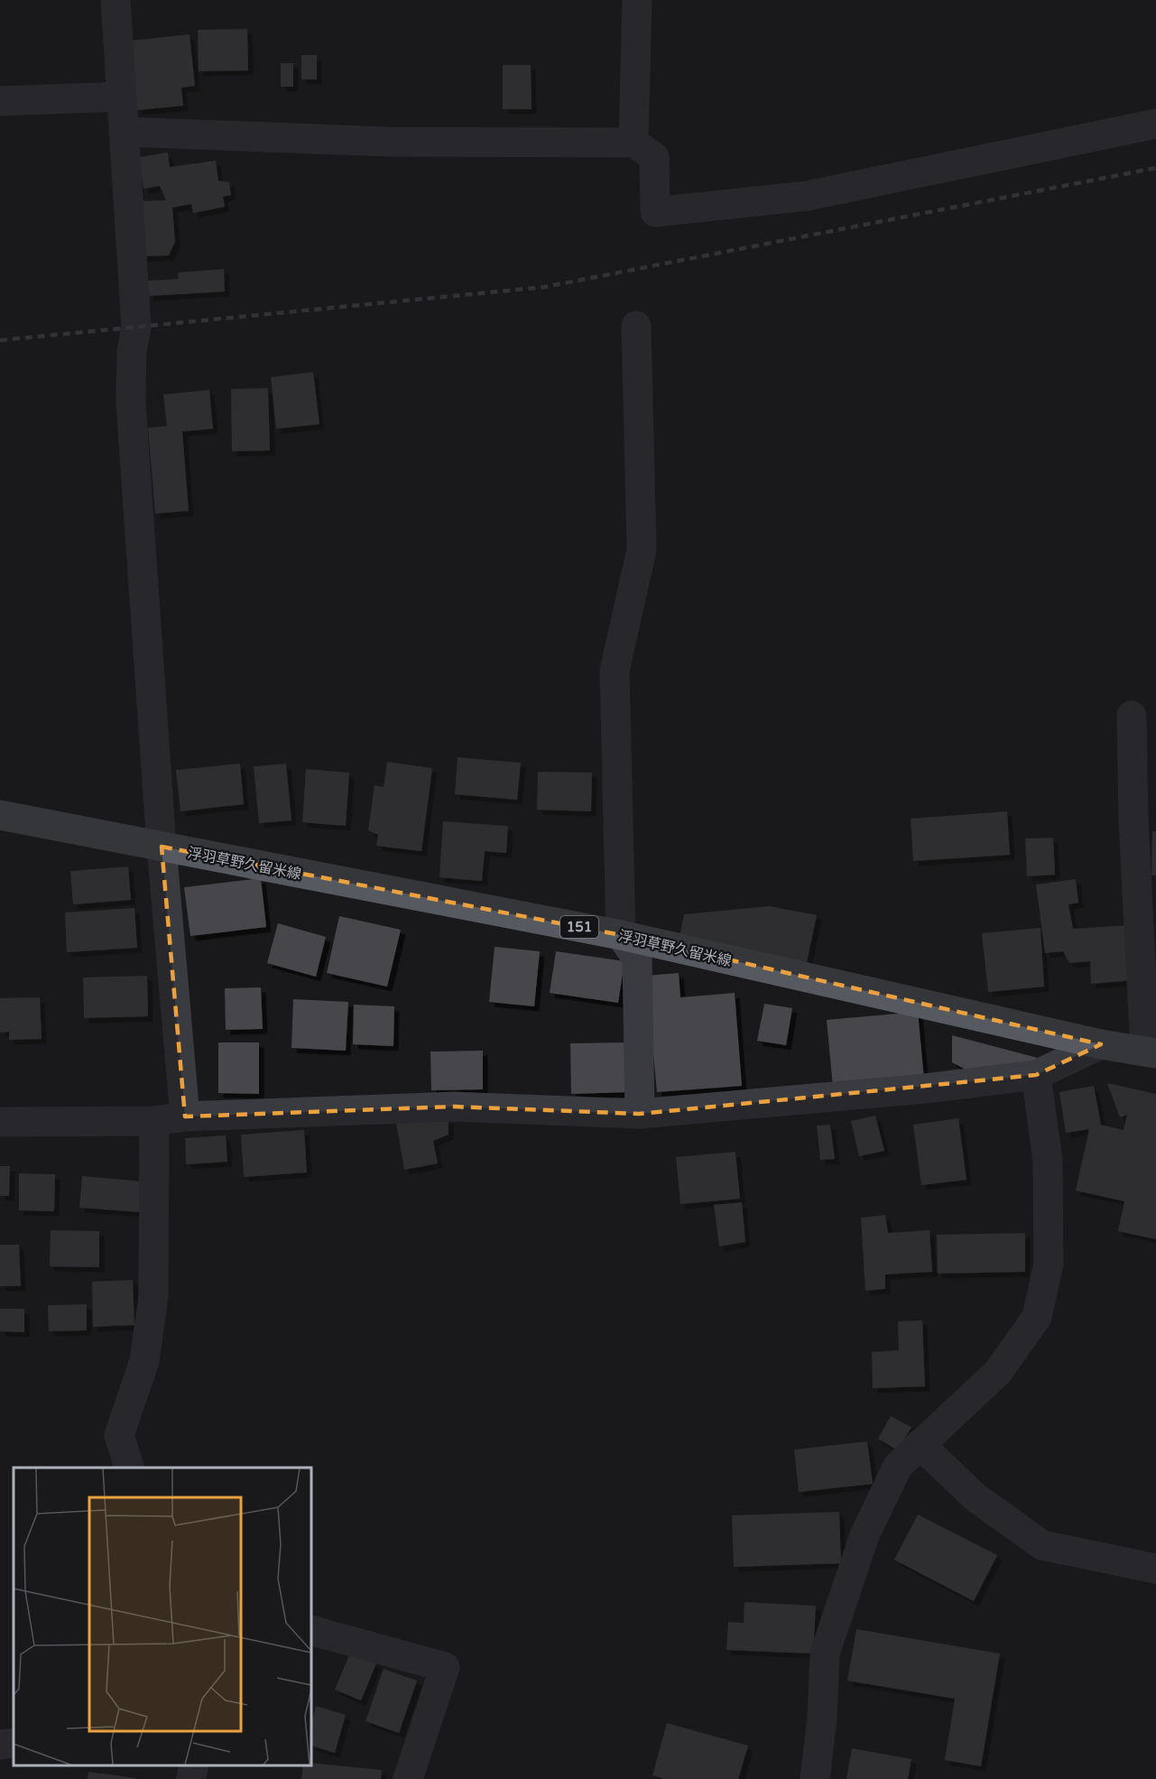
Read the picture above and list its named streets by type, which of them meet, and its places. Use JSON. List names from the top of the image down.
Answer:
{
  "streets": {
    "main road": ["浮羽草野久留米線", "151"]
  }
}
